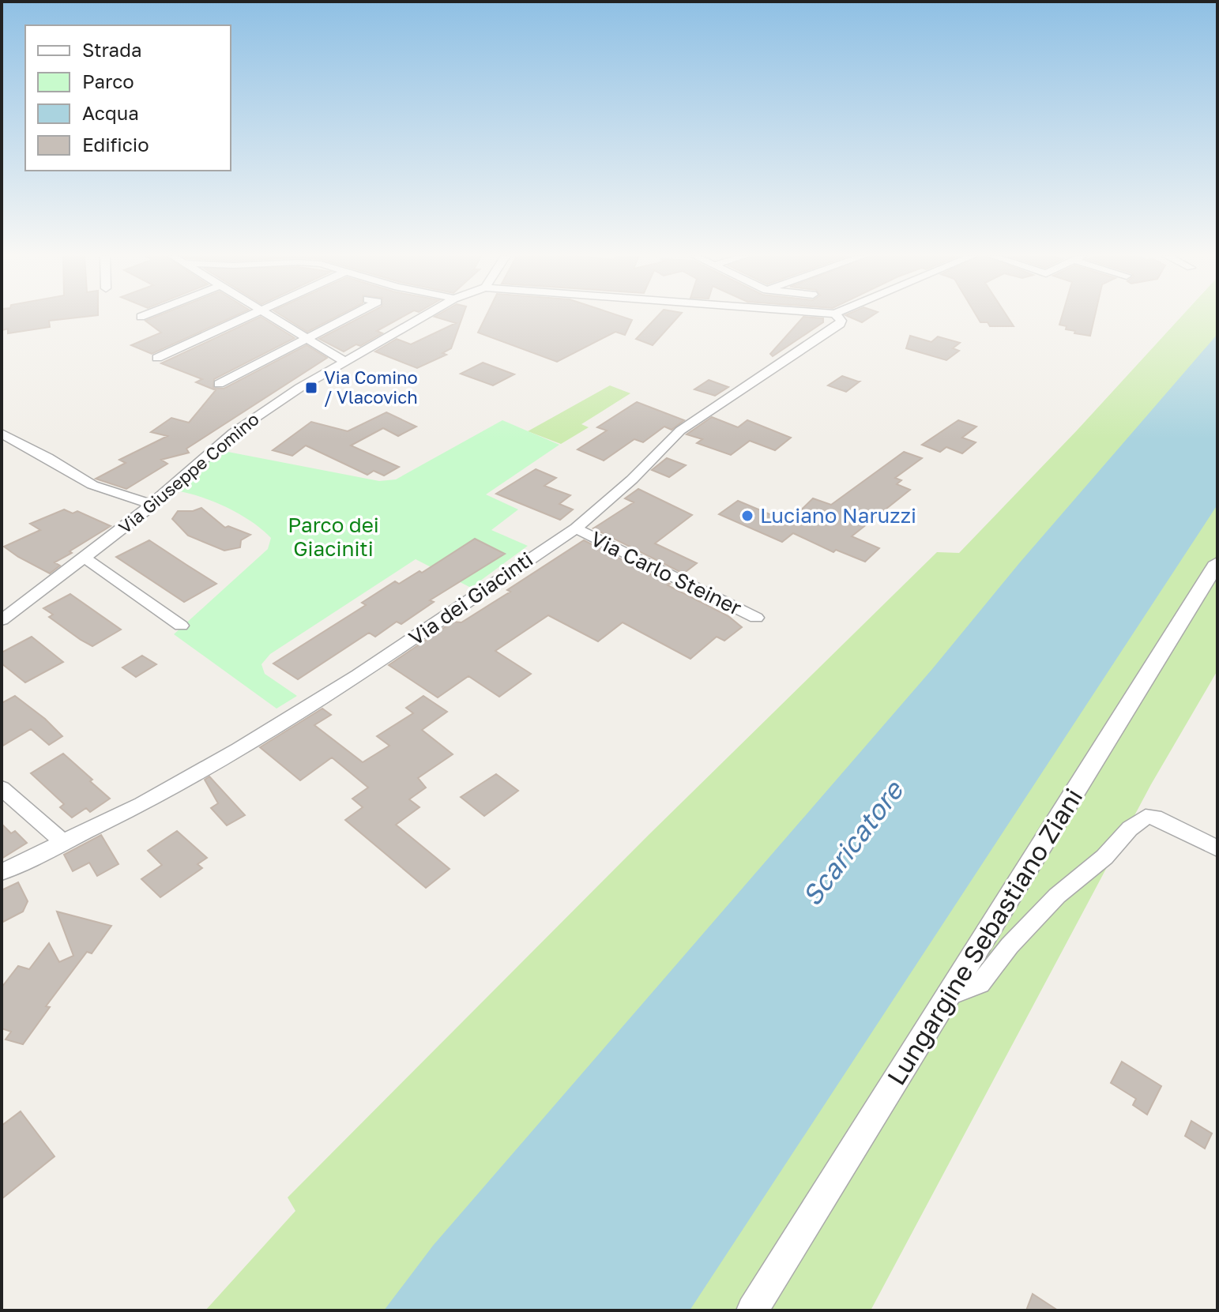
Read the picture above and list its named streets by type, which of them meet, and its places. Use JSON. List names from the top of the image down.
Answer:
{
  "streets": {
    "street": [
      "Via Giuseppe Comino",
      "Via Carlo Steiner",
      "Via dei Giacinti",
      "Lungargine Sebastiano Ziani"
    ]
  },
  "crossings": [
    ["Via Carlo Steiner", "Via dei Giacinti"]
  ],
  "water": ["Scaricatore"],
  "parks": ["Parco dei Giaciniti"],
  "places": {
    "transit": ["Via Comino / Vlacovich"],
    "other": ["Luciano Naruzzi"]
  },
  "legend": [
    "Strada",
    "Parco",
    "Acqua",
    "Edificio"
  ]
}
